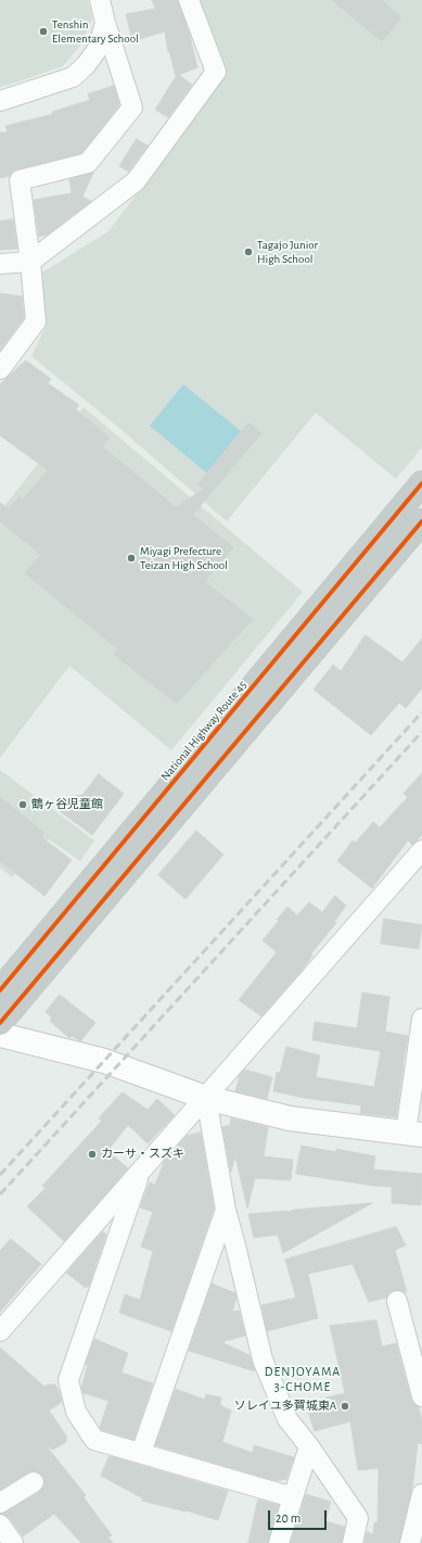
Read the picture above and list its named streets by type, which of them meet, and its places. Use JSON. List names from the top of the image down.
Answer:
{
  "streets": {
    "highway": ["National Highway Route 45"]
  },
  "districts": ["DENJOYAMA 3-CHOME"],
  "places": [
    "Tenshin Elementary School",
    "Tagajo Junior High School",
    "Miyagi Prefecture Teizan High School",
    "鶴ヶ谷児童館",
    "カーサ・スズキ",
    "ソレイユ多賀城東A"
  ],
  "scale_bar": "20 m"
}
